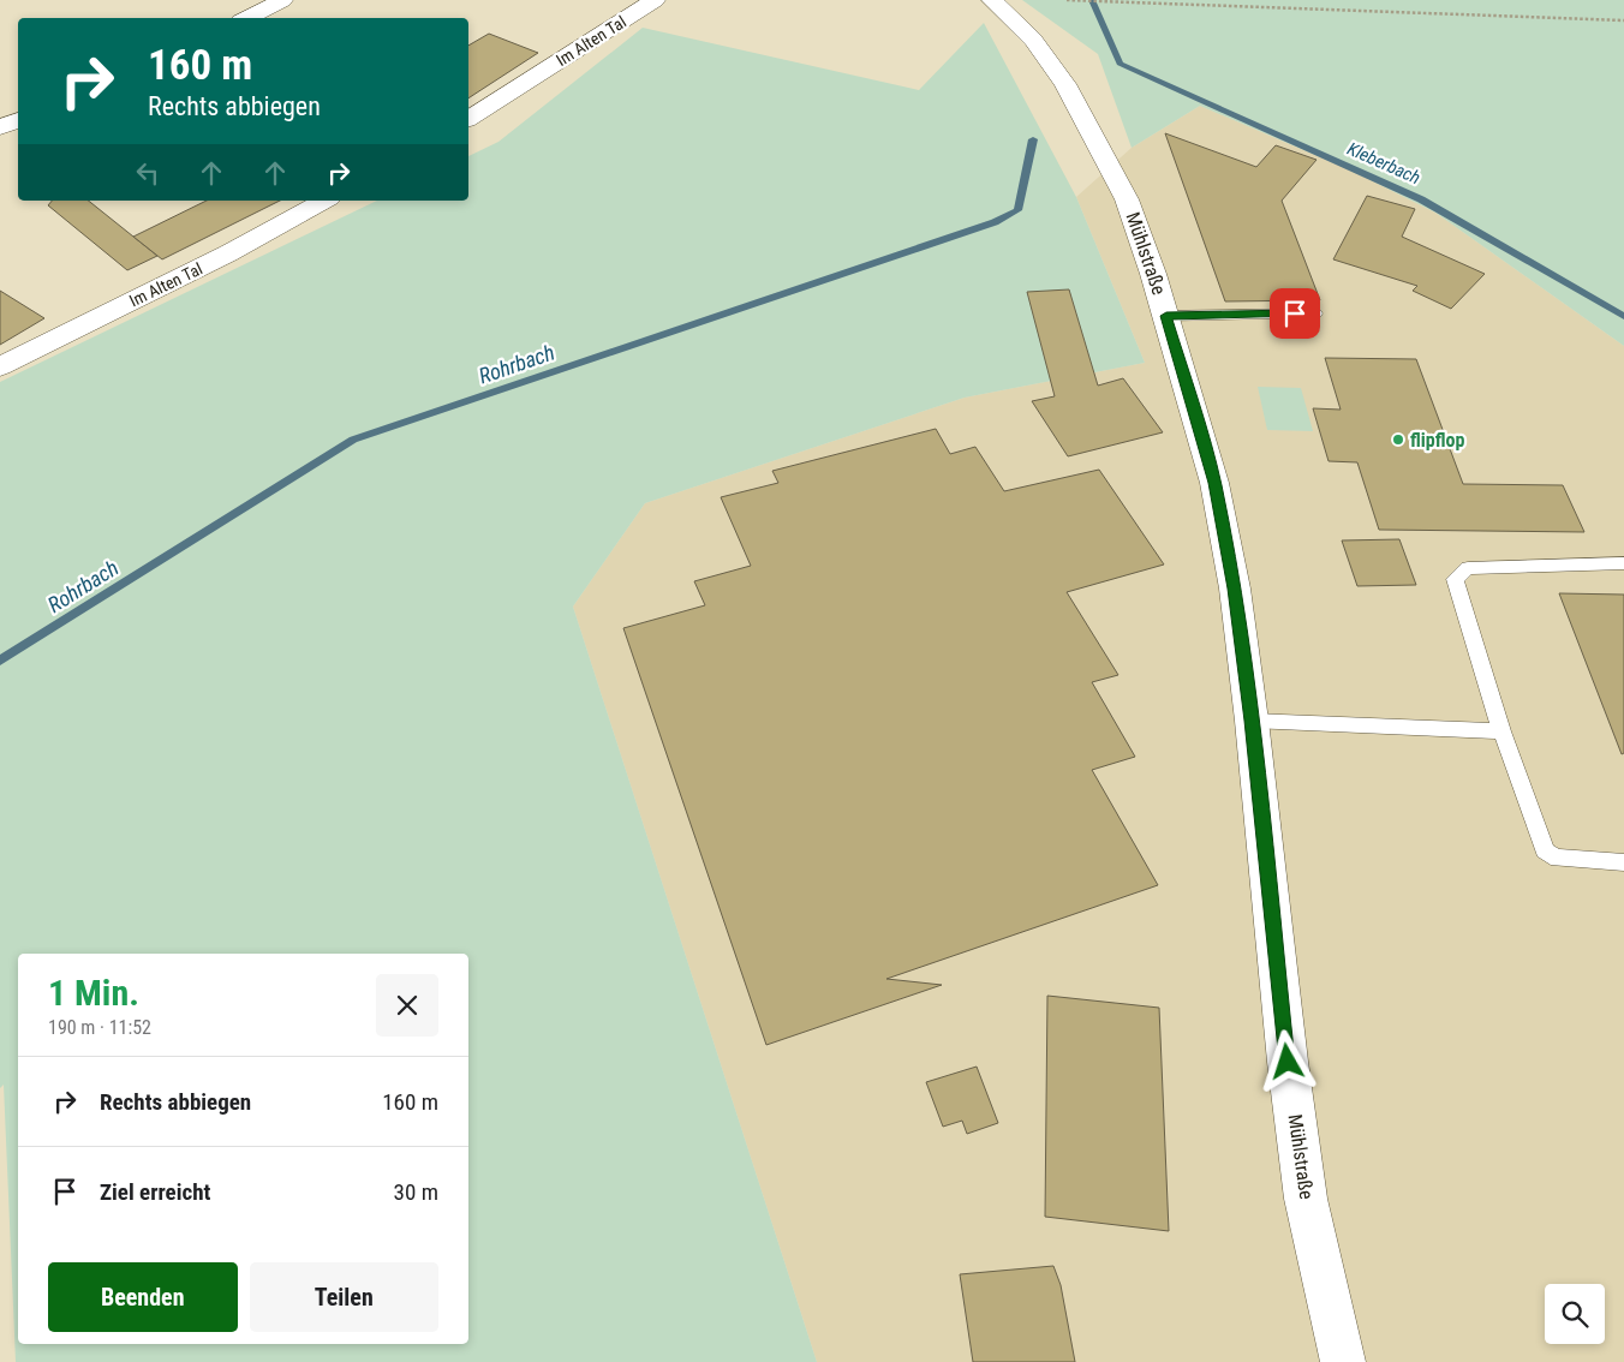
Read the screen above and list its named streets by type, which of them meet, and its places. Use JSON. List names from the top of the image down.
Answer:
{
  "streets": {
    "street": ["Im Alten Tal", "Mühlstraße"]
  },
  "water": ["Kleberbach", "Rohrbach"],
  "places": ["flipflop"],
  "page": {
    "turn": ["160 m", "Rechts abbiegen"],
    "heading": ["1 Min.", "190 m · 11:52"],
    "list": [
      {
        "name": "Rechts abbiegen",
        "value": "160 m"
      },
      {
        "name": "Ziel erreicht",
        "value": "30 m"
      }
    ],
    "buttons": ["Beenden", "Teilen"]
  }
}
